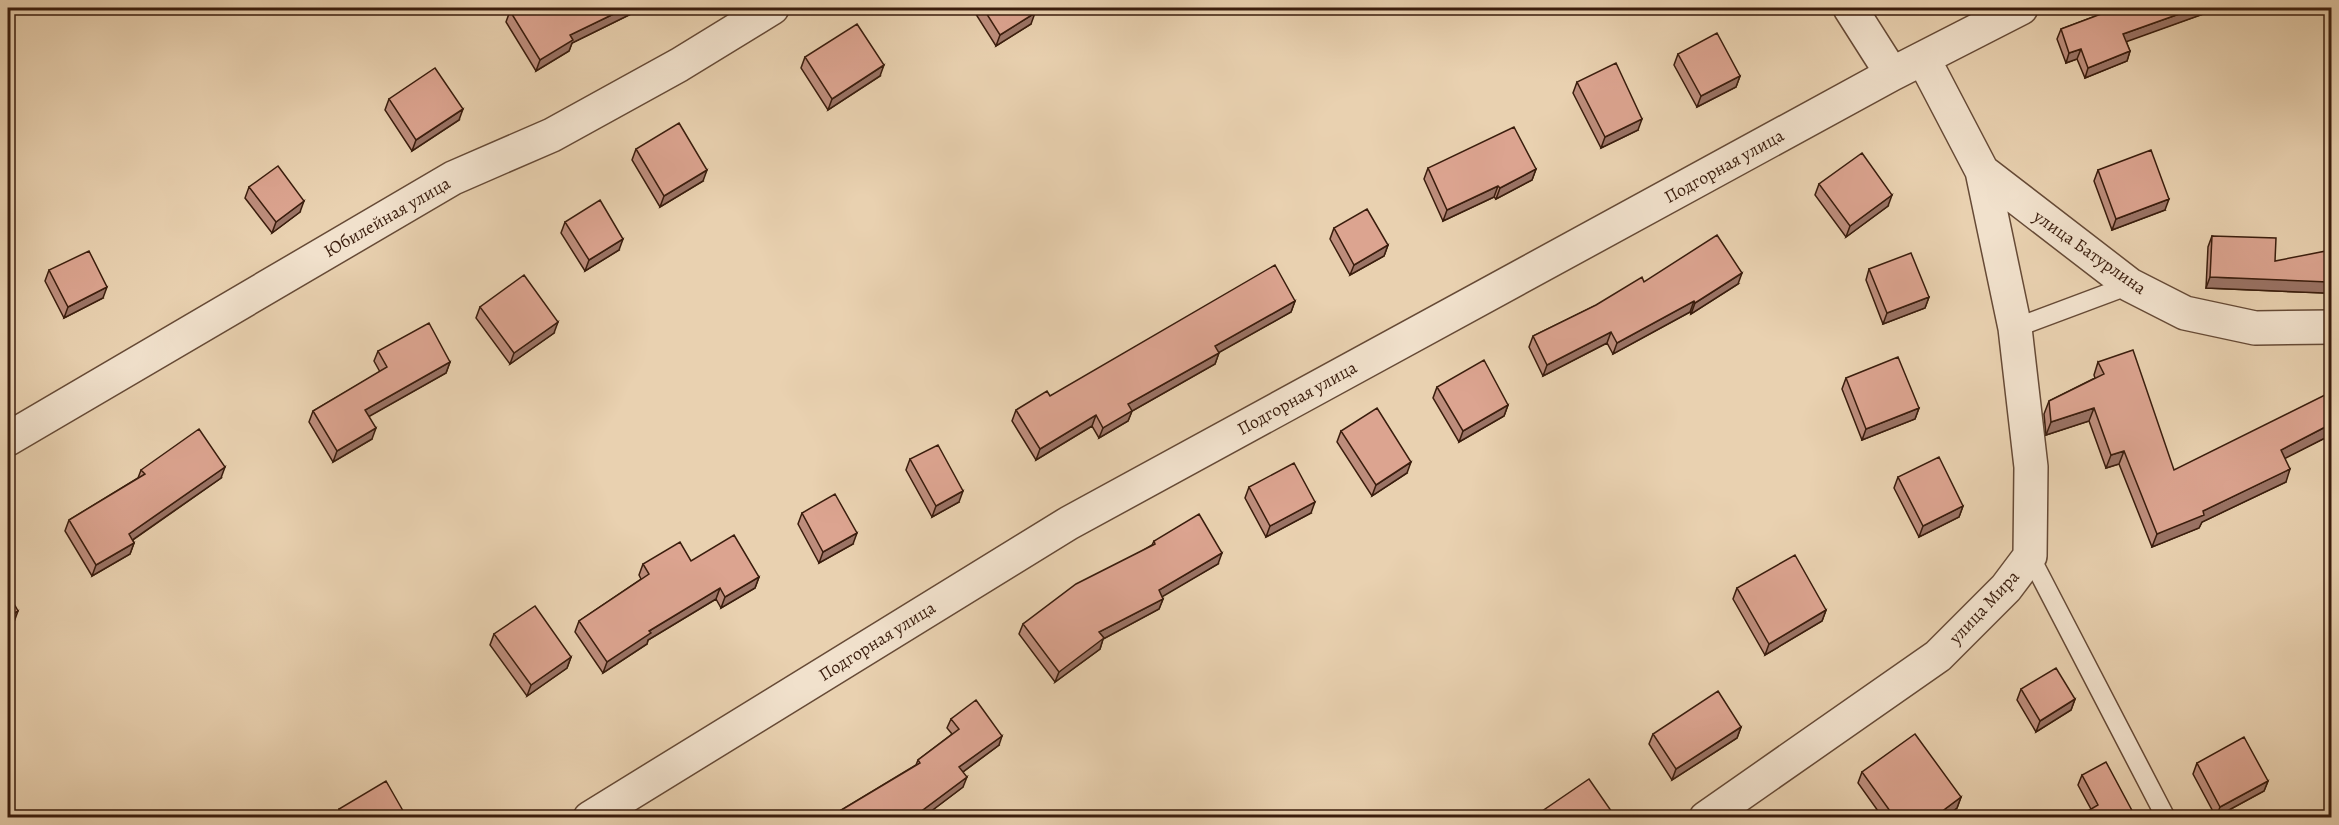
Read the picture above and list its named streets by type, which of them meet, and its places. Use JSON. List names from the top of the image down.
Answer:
{
  "streets": {
    "street": [
      "Подгорная улица",
      "Юбилейная улица",
      "улица Батурлина",
      "улица Мира"
    ]
  },
  "crossings": [
    ["Подгорная улица", "улица Батурлина"],
    ["улица Батурлина", "улица Мира"]
  ]
}
